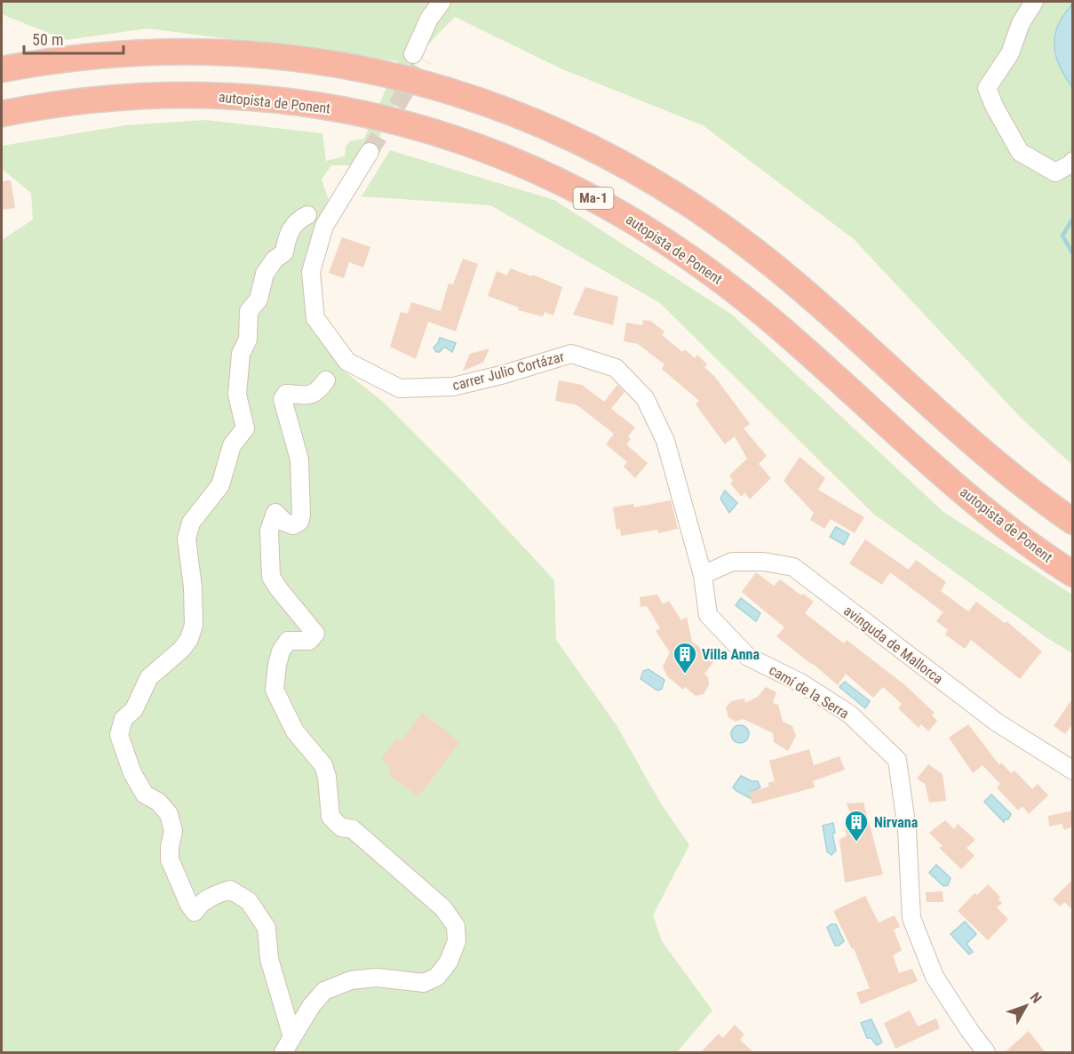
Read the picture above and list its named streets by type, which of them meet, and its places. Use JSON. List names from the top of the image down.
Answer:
{
  "streets": {
    "highway": ["autopista de Ponent", "Ma-1"],
    "street": ["carrer Julio Cortázar", "avinguda de Mallorca", "camí de la Serra"]
  },
  "crossings": [
    ["carrer Julio Cortázar", "avinguda de Mallorca"],
    ["carrer Julio Cortázar", "camí de la Serra"],
    ["avinguda de Mallorca", "camí de la Serra"]
  ],
  "places": {
    "building": ["Villa Anna", "Nirvana"]
  },
  "scale_bar": "50 m",
  "north": "top right"
}
